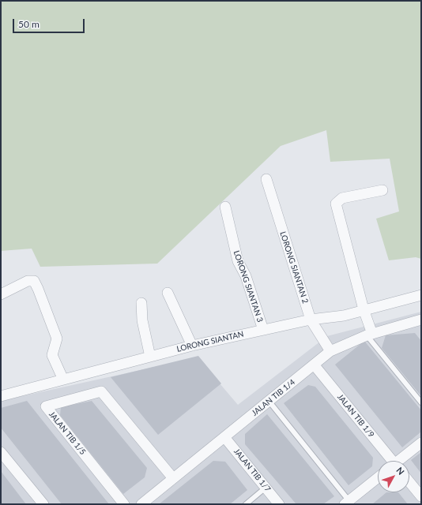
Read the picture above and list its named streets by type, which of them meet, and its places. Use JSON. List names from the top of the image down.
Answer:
{
  "streets": {
    "street": [
      "LORONG SIANTAN 2",
      "LORONG SIANTAN 3",
      "LORONG SIANTAN",
      "JALAN TIB 1/4",
      "JALAN TIB 1/9",
      "JALAN TIB 1/5",
      "JALAN TIB 1/7"
    ]
  },
  "crossings": [
    ["LORONG SIANTAN 2", "LORONG SIANTAN"],
    ["LORONG SIANTAN 2", "JALAN TIB 1/4"],
    ["LORONG SIANTAN 3", "LORONG SIANTAN"],
    ["JALAN TIB 1/4", "JALAN TIB 1/9"],
    ["JALAN TIB 1/4", "JALAN TIB 1/5"],
    ["JALAN TIB 1/4", "JALAN TIB 1/7"]
  ],
  "scale_bar": "50 m",
  "north": "top right"
}
